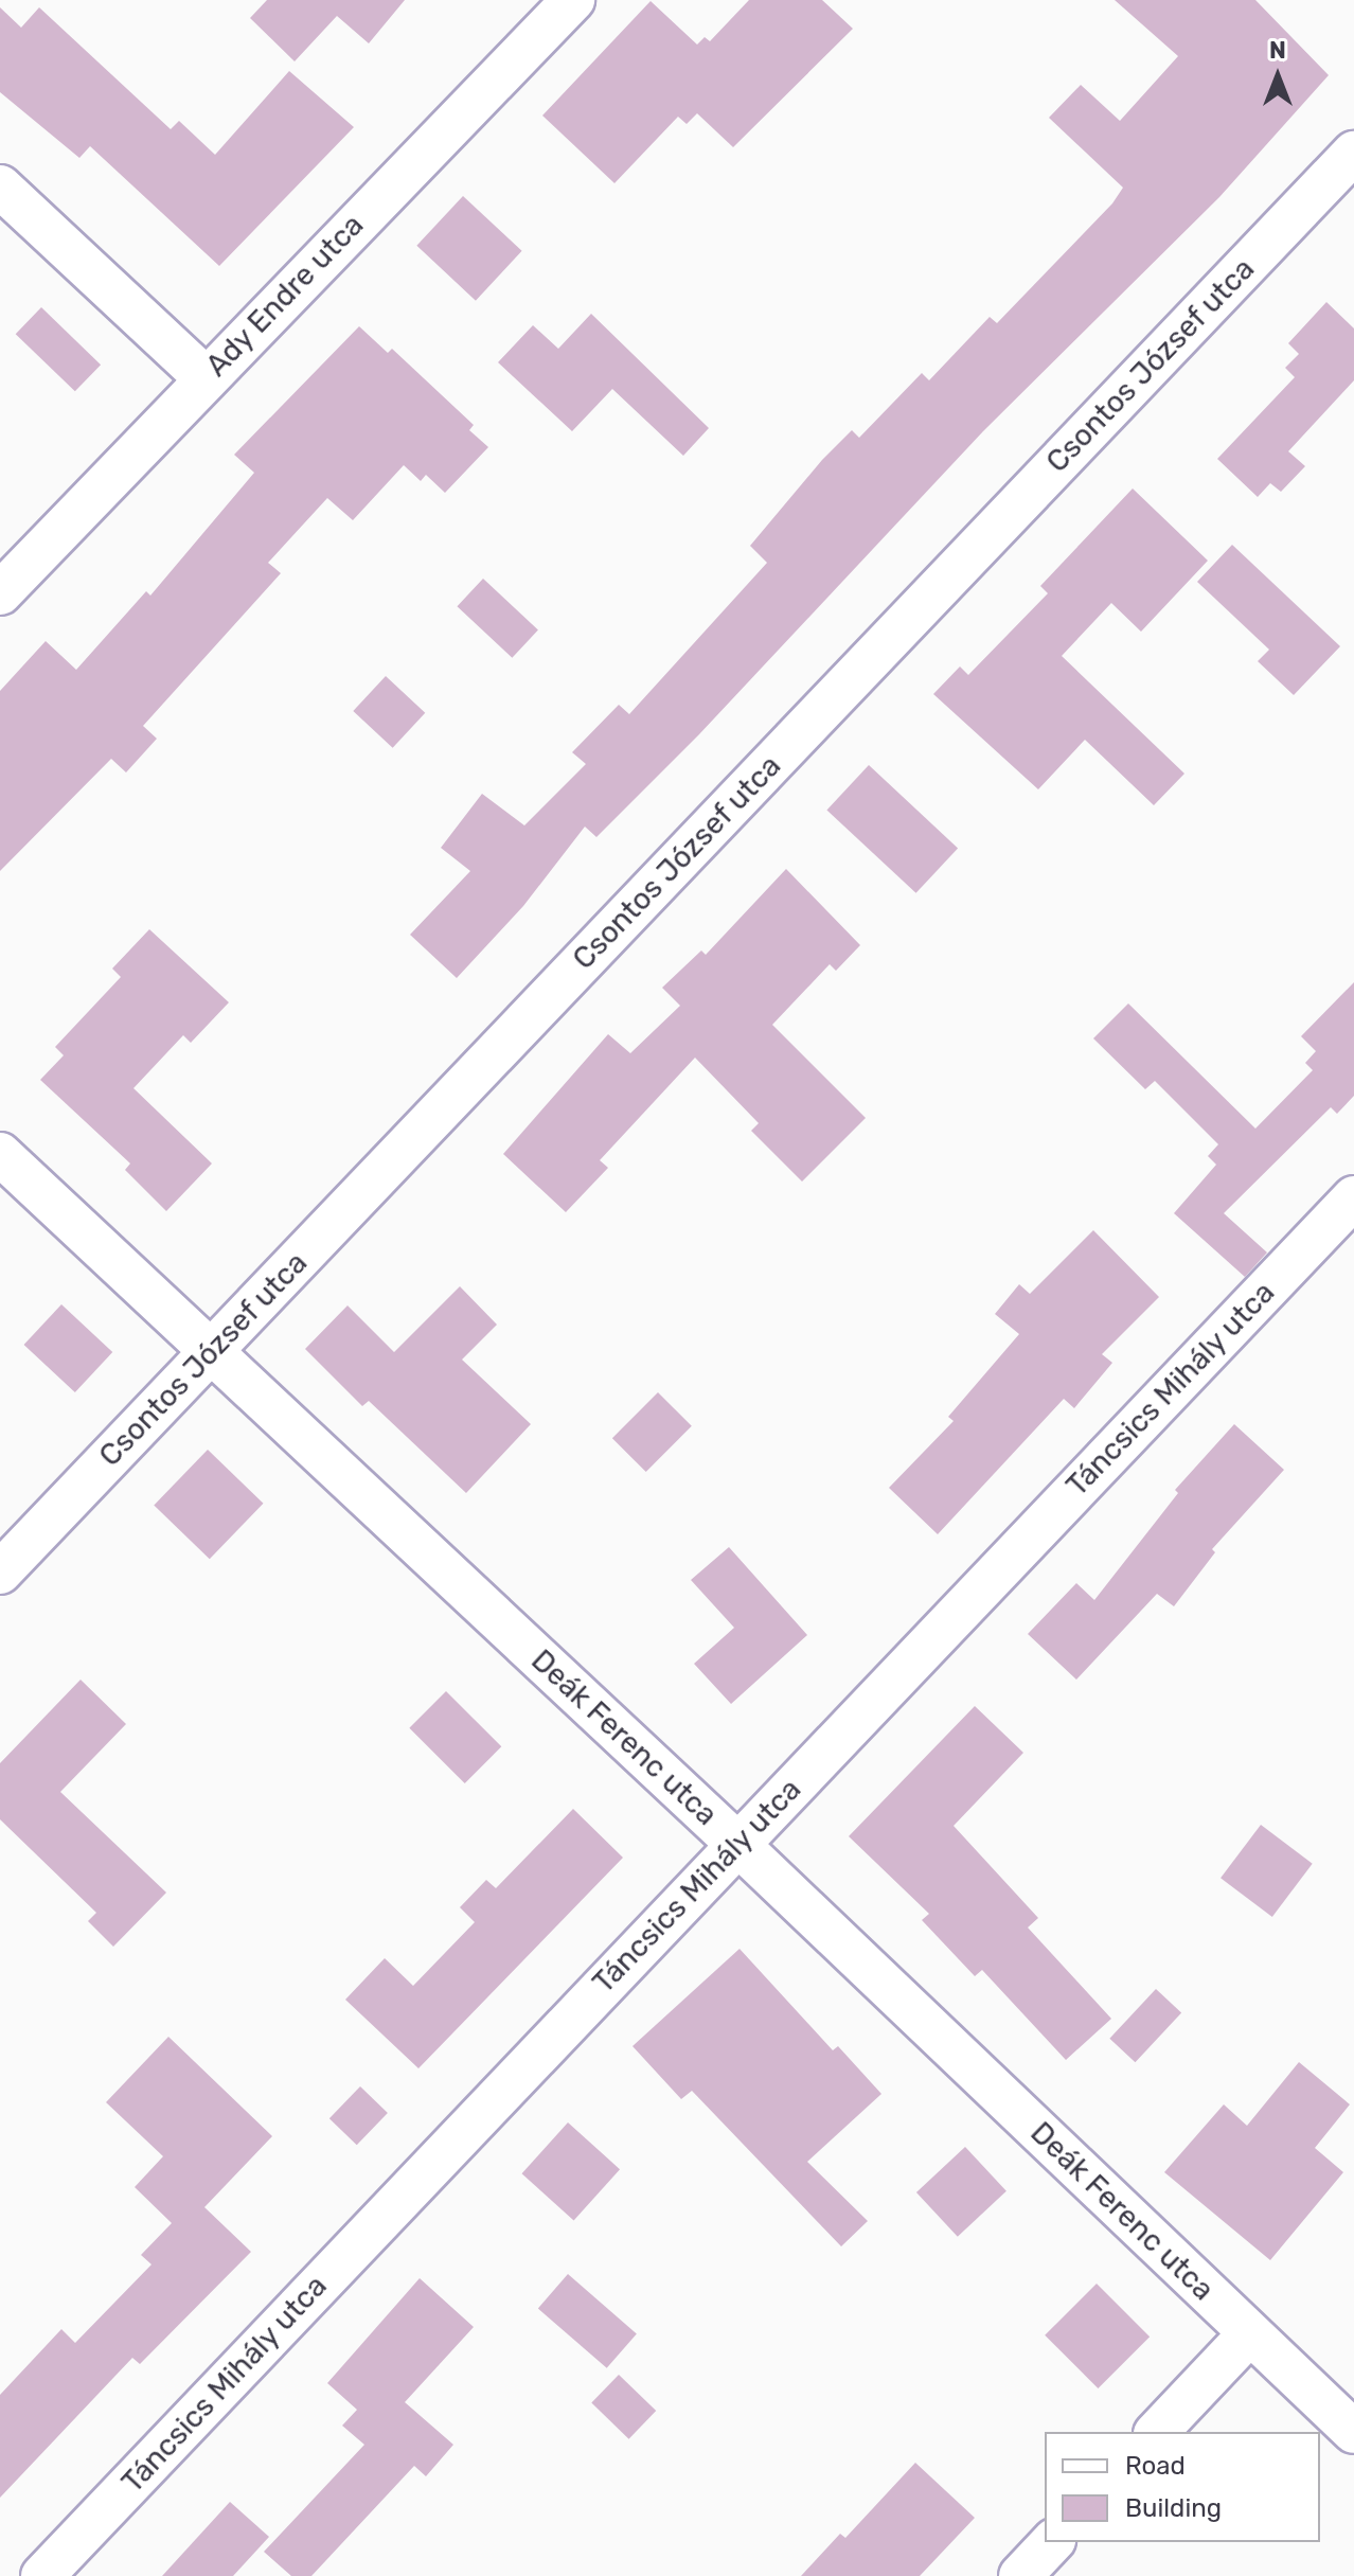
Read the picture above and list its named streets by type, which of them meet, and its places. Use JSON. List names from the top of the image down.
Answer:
{
  "streets": {
    "street": [
      "Ady Endre utca",
      "Csontos József utca",
      "Táncsics Mihály utca",
      "Deák Ferenc utca"
    ]
  },
  "crossings": [
    ["Csontos József utca", "Deák Ferenc utca"],
    ["Táncsics Mihály utca", "Deák Ferenc utca"]
  ],
  "legend": ["Road", "Building"],
  "north": "top"
}
